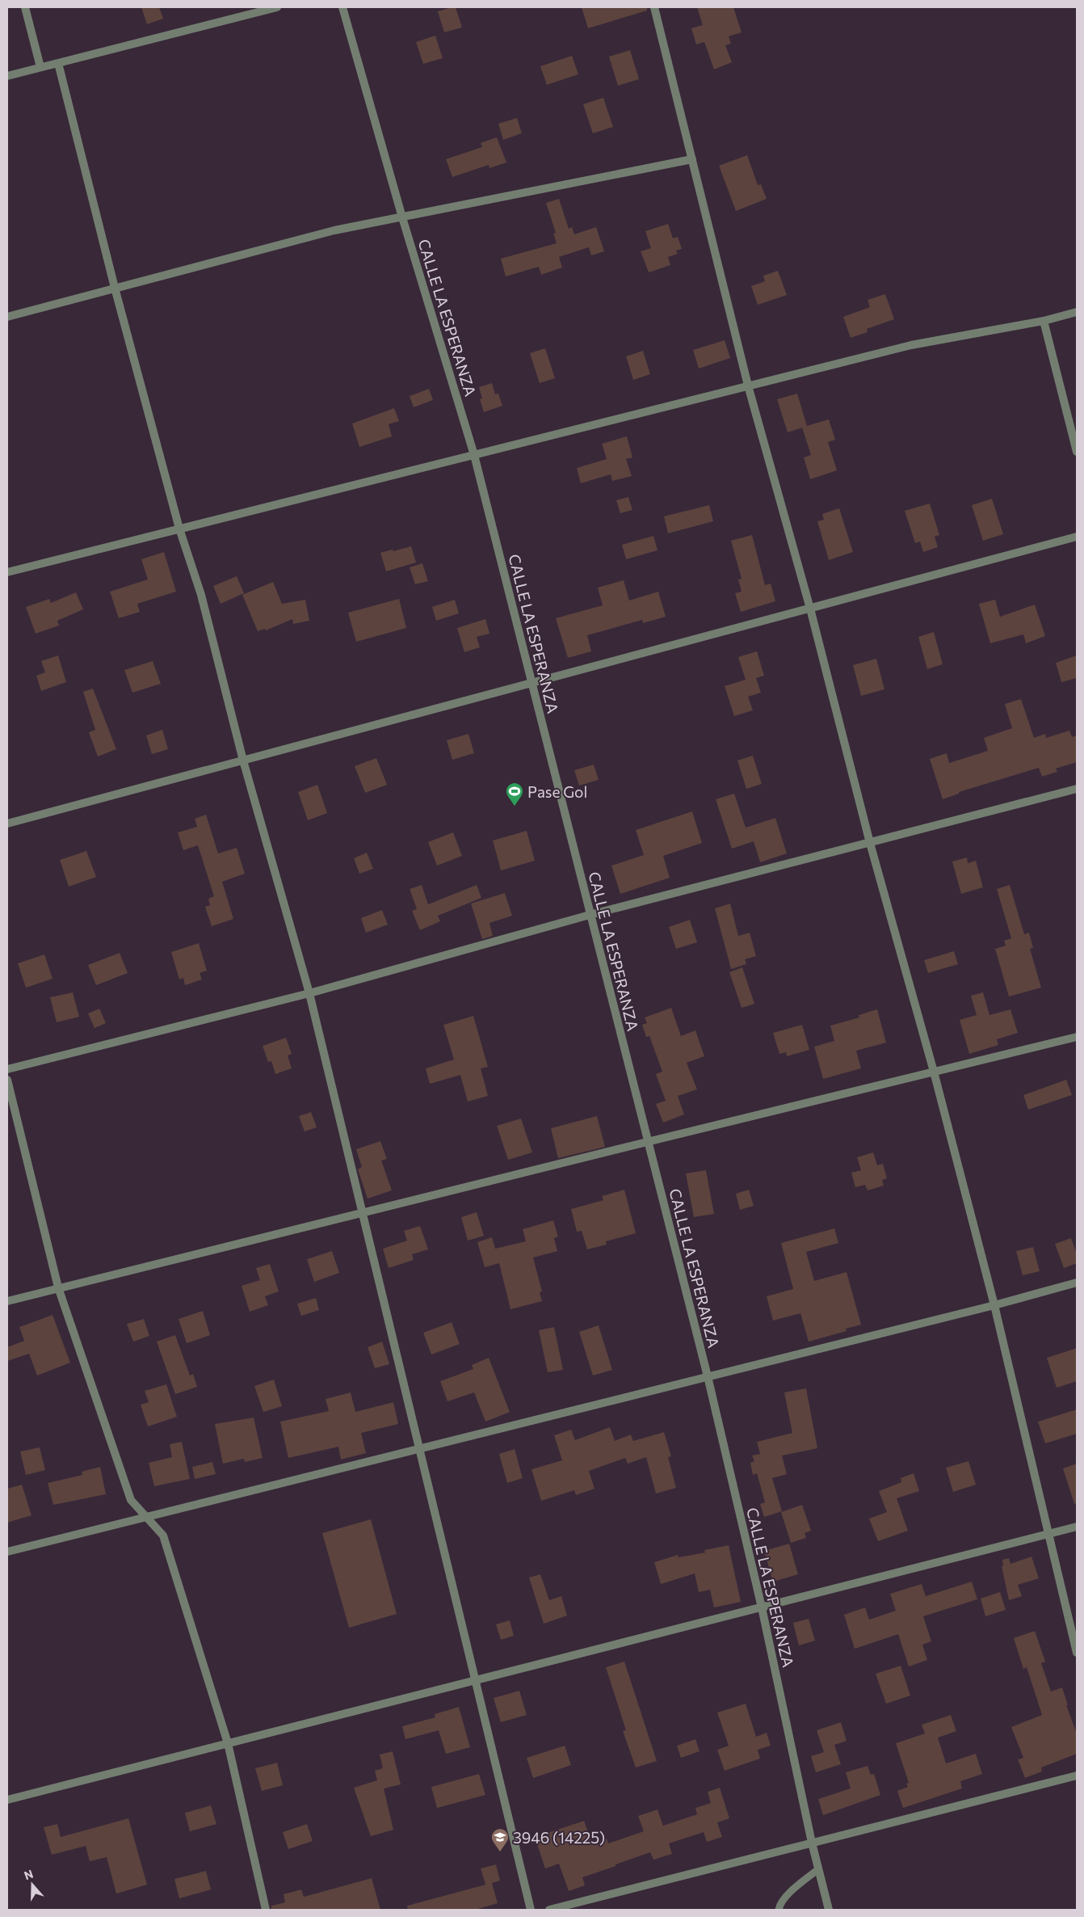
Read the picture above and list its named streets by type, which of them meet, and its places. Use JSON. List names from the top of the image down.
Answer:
{
  "streets": {
    "street": ["CALLE LA ESPERANZA"]
  },
  "places": {
    "sports": ["Pase Gol"],
    "school or university": ["3946 (14225)"]
  },
  "north": "top"
}
